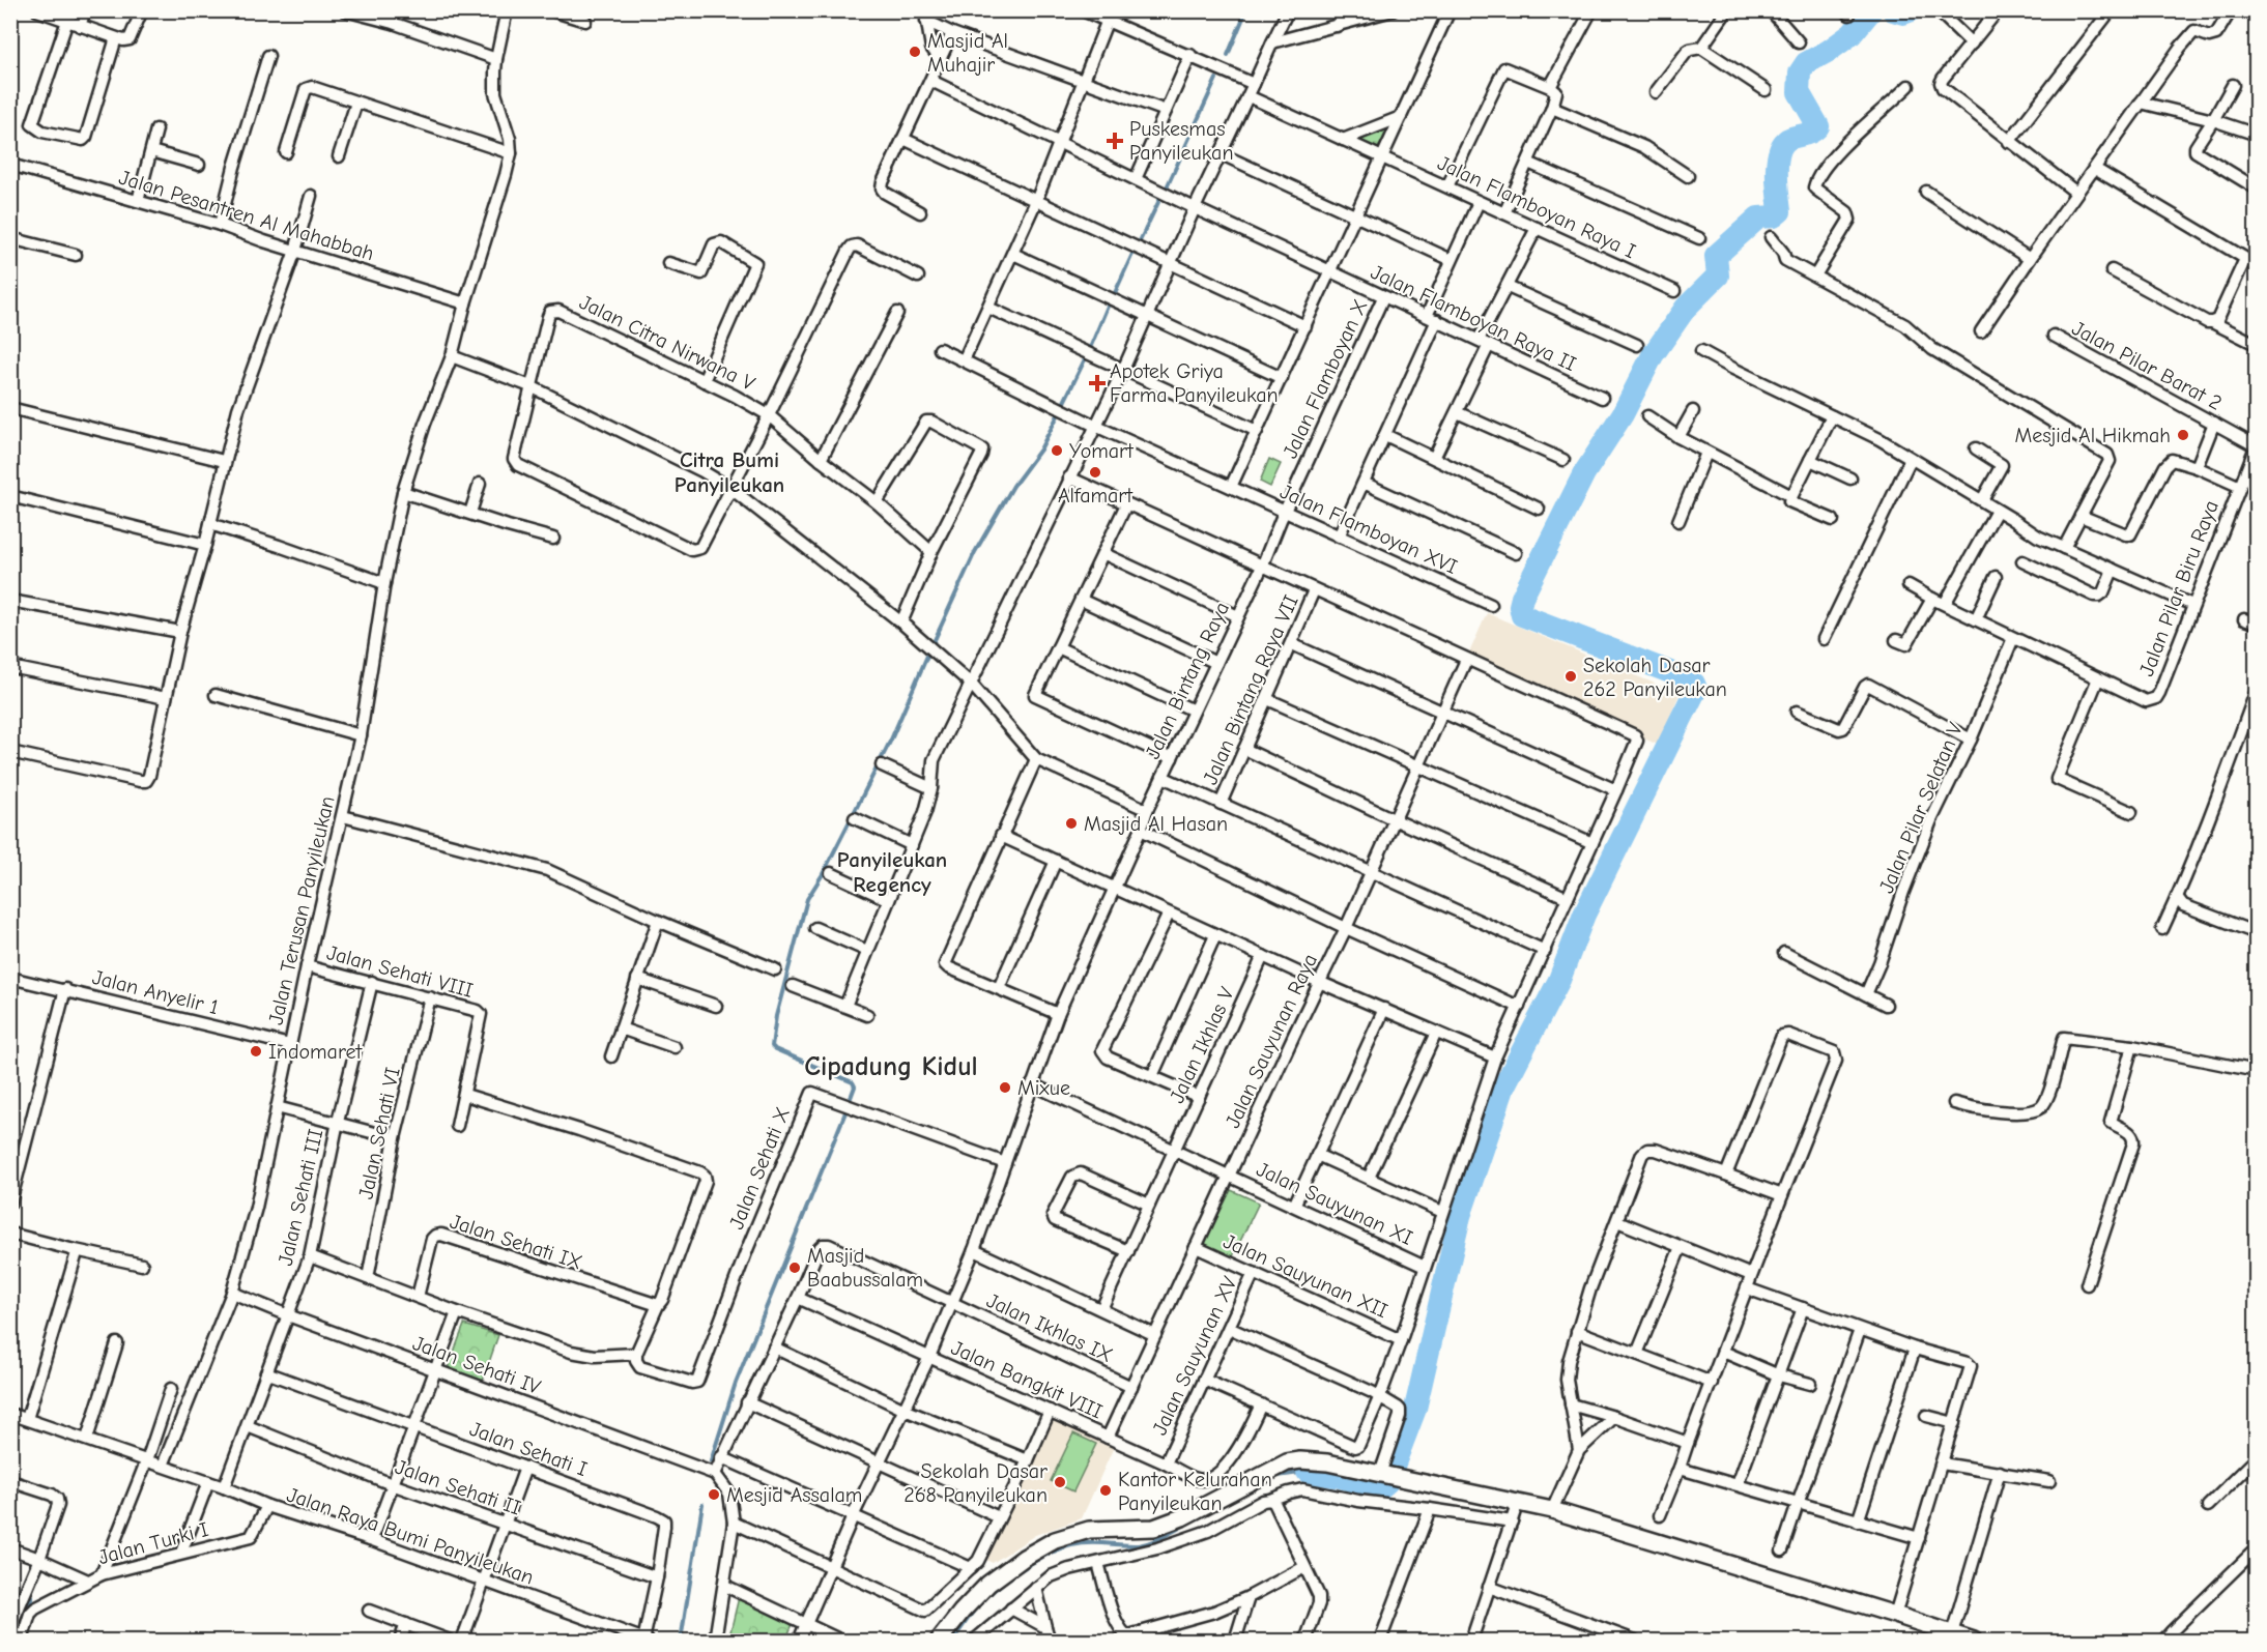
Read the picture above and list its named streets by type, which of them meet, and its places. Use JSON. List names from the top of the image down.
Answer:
{
  "streets": {
    "street": [
      "Jalan Flamboyan Raya I",
      "Jalan Pesantren Al Mahabbah",
      "Jalan Flamboyan Raya II",
      "Jalan Citra Nirwana V",
      "Jalan Pilar Barat 2",
      "Jalan Flamboyan X",
      "Jalan Flamboyan XVI",
      "Jalan Pilar Biru Raya",
      "Jalan Bintang Raya",
      "Jalan Bintang Raya VII",
      "Jalan Pilar Selatan V",
      "Jalan Terusan Panyileukan",
      "Jalan Sehati VIII",
      "Jalan Anyelir 1",
      "Jalan Sauyunan Raya",
      "Jalan Ikhlas V",
      "Jalan Sehati VI",
      "Jalan Sehati X",
      "Jalan Sehati III",
      "Jalan Sauyunan XI",
      "Jalan Sehati IX",
      "Jalan Sauyunan XII",
      "Jalan Ikhlas IX",
      "Jalan Sauyunan XV",
      "Jalan Sehati IV",
      "Jalan Bangkit VIII",
      "Jalan Sehati I",
      "Jalan Sehati II",
      "Jalan Raya Bumi Panyileukan",
      "Jalan Turki I"
    ]
  },
  "crossings": [
    ["Jalan Pesantren Al Mahabbah", "Jalan Terusan Panyileukan"],
    ["Jalan Flamboyan Raya II", "Jalan Flamboyan X"],
    ["Jalan Pilar Barat 2", "Jalan Pilar Biru Raya"],
    ["Jalan Flamboyan X", "Jalan Flamboyan XVI"],
    ["Jalan Flamboyan X", "Jalan Bintang Raya"],
    ["Jalan Pilar Biru Raya", "Jalan Pilar Selatan V"],
    ["Jalan Terusan Panyileukan", "Jalan Sehati VIII"],
    ["Jalan Terusan Panyileukan", "Jalan Anyelir 1"],
    ["Jalan Terusan Panyileukan", "Jalan Sehati IV"],
    ["Jalan Terusan Panyileukan", "Jalan Raya Bumi Panyileukan"],
    ["Jalan Sehati VIII", "Jalan Sehati VI"],
    ["Jalan Sehati VIII", "Jalan Sehati III"],
    ["Jalan Sauyunan Raya", "Jalan Sauyunan XI"],
    ["Jalan Sauyunan Raya", "Jalan Sauyunan XII"],
    ["Jalan Sauyunan Raya", "Jalan Ikhlas IX"],
    ["Jalan Sauyunan Raya", "Jalan Sauyunan XV"],
    ["Jalan Sauyunan Raya", "Jalan Bangkit VIII"],
    ["Jalan Ikhlas V", "Jalan Sauyunan XI"],
    ["Jalan Sehati III", "Jalan Sehati IV"],
    ["Jalan Sehati III", "Jalan Sehati I"],
    ["Jalan Sehati III", "Jalan Sehati II"],
    ["Jalan Sehati III", "Jalan Raya Bumi Panyileukan"],
    ["Jalan Sauyunan XII", "Jalan Sauyunan XV"],
    ["Jalan Ikhlas IX", "Jalan Bangkit VIII"],
    ["Jalan Sauyunan XV", "Jalan Bangkit VIII"],
    ["Jalan Sehati I", "Jalan Sehati II"],
    ["Jalan Sehati I", "Jalan Raya Bumi Panyileukan"],
    ["Jalan Raya Bumi Panyileukan", "Jalan Turki I"]
  ],
  "districts": ["Citra Bumi Panyileukan", "Panyileukan Regency", "Cipadung Kidul"],
  "places": {
    "other": [
      "Masjid Al Muhajir",
      "Mesjid Al Hikmah",
      "Yomart",
      "Alfamart",
      "Sekolah Dasar 262 Panyileukan",
      "Masjid Al Hasan",
      "Indomaret",
      "Mixue",
      "Masjid Baabussalam",
      "Sekolah Dasar 268 Panyileukan",
      "Kantor Kelurahan Panyileukan",
      "Mesjid Assalam"
    ],
    "health": ["Puskesmas Panyileukan", "Apotek Griya Farma Panyileukan"]
  }
}
